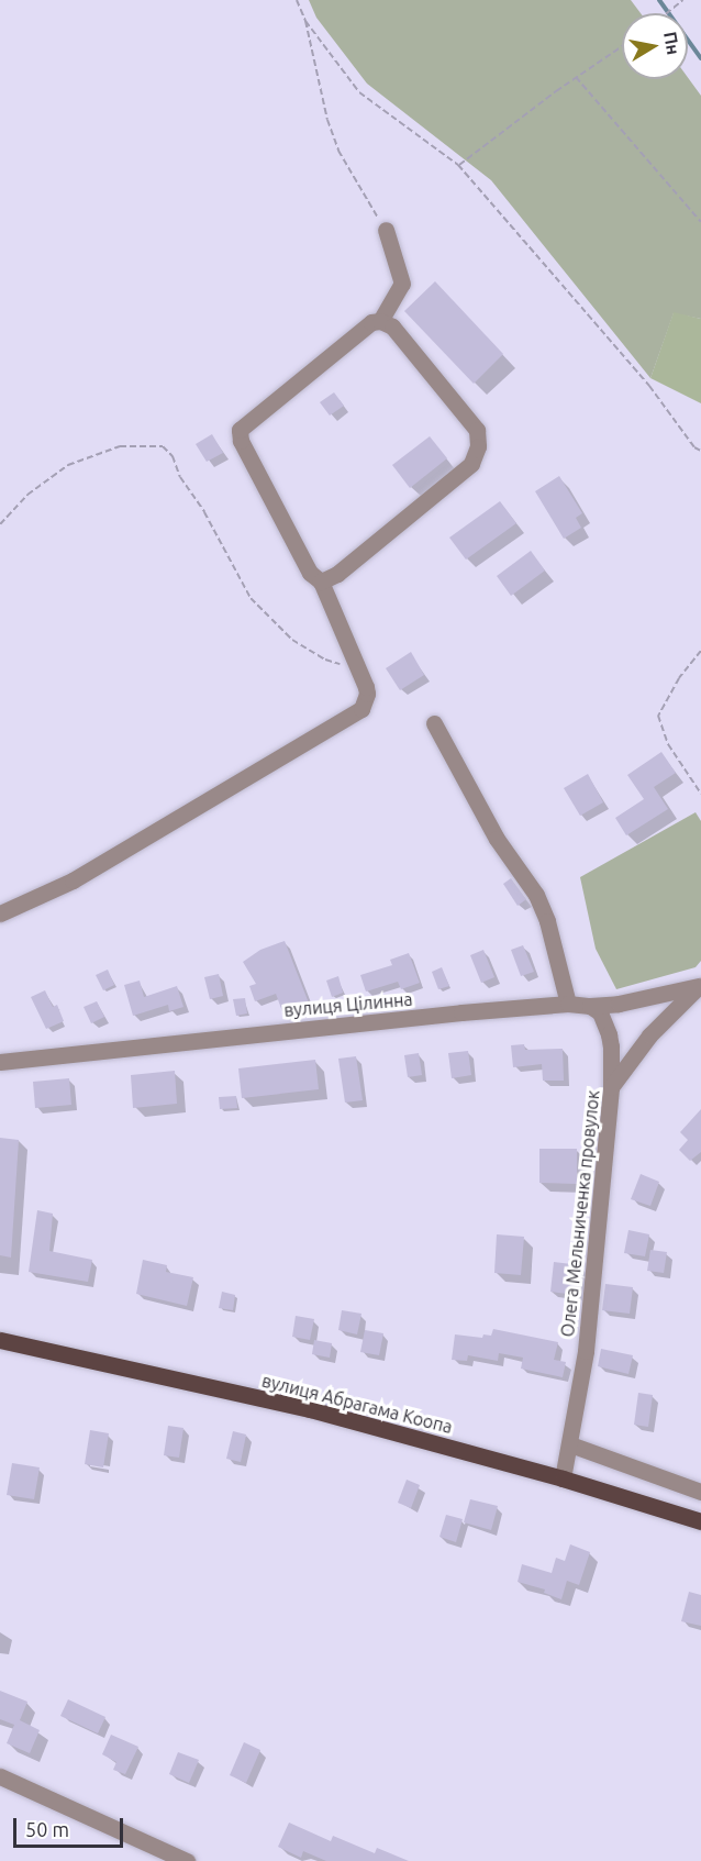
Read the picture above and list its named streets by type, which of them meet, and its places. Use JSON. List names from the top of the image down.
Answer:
{
  "streets": {
    "main road": ["вулиця Абрагама Коопа"],
    "street": ["вулиця Цілинна", "Олега Мельниченка провулок"]
  },
  "crossings": [
    ["вулиця Цілинна", "Олега Мельниченка провулок"],
    ["Олега Мельниченка провулок", "вулиця Абрагама Коопа"]
  ],
  "scale_bar": "50 m",
  "north": "right"
}
